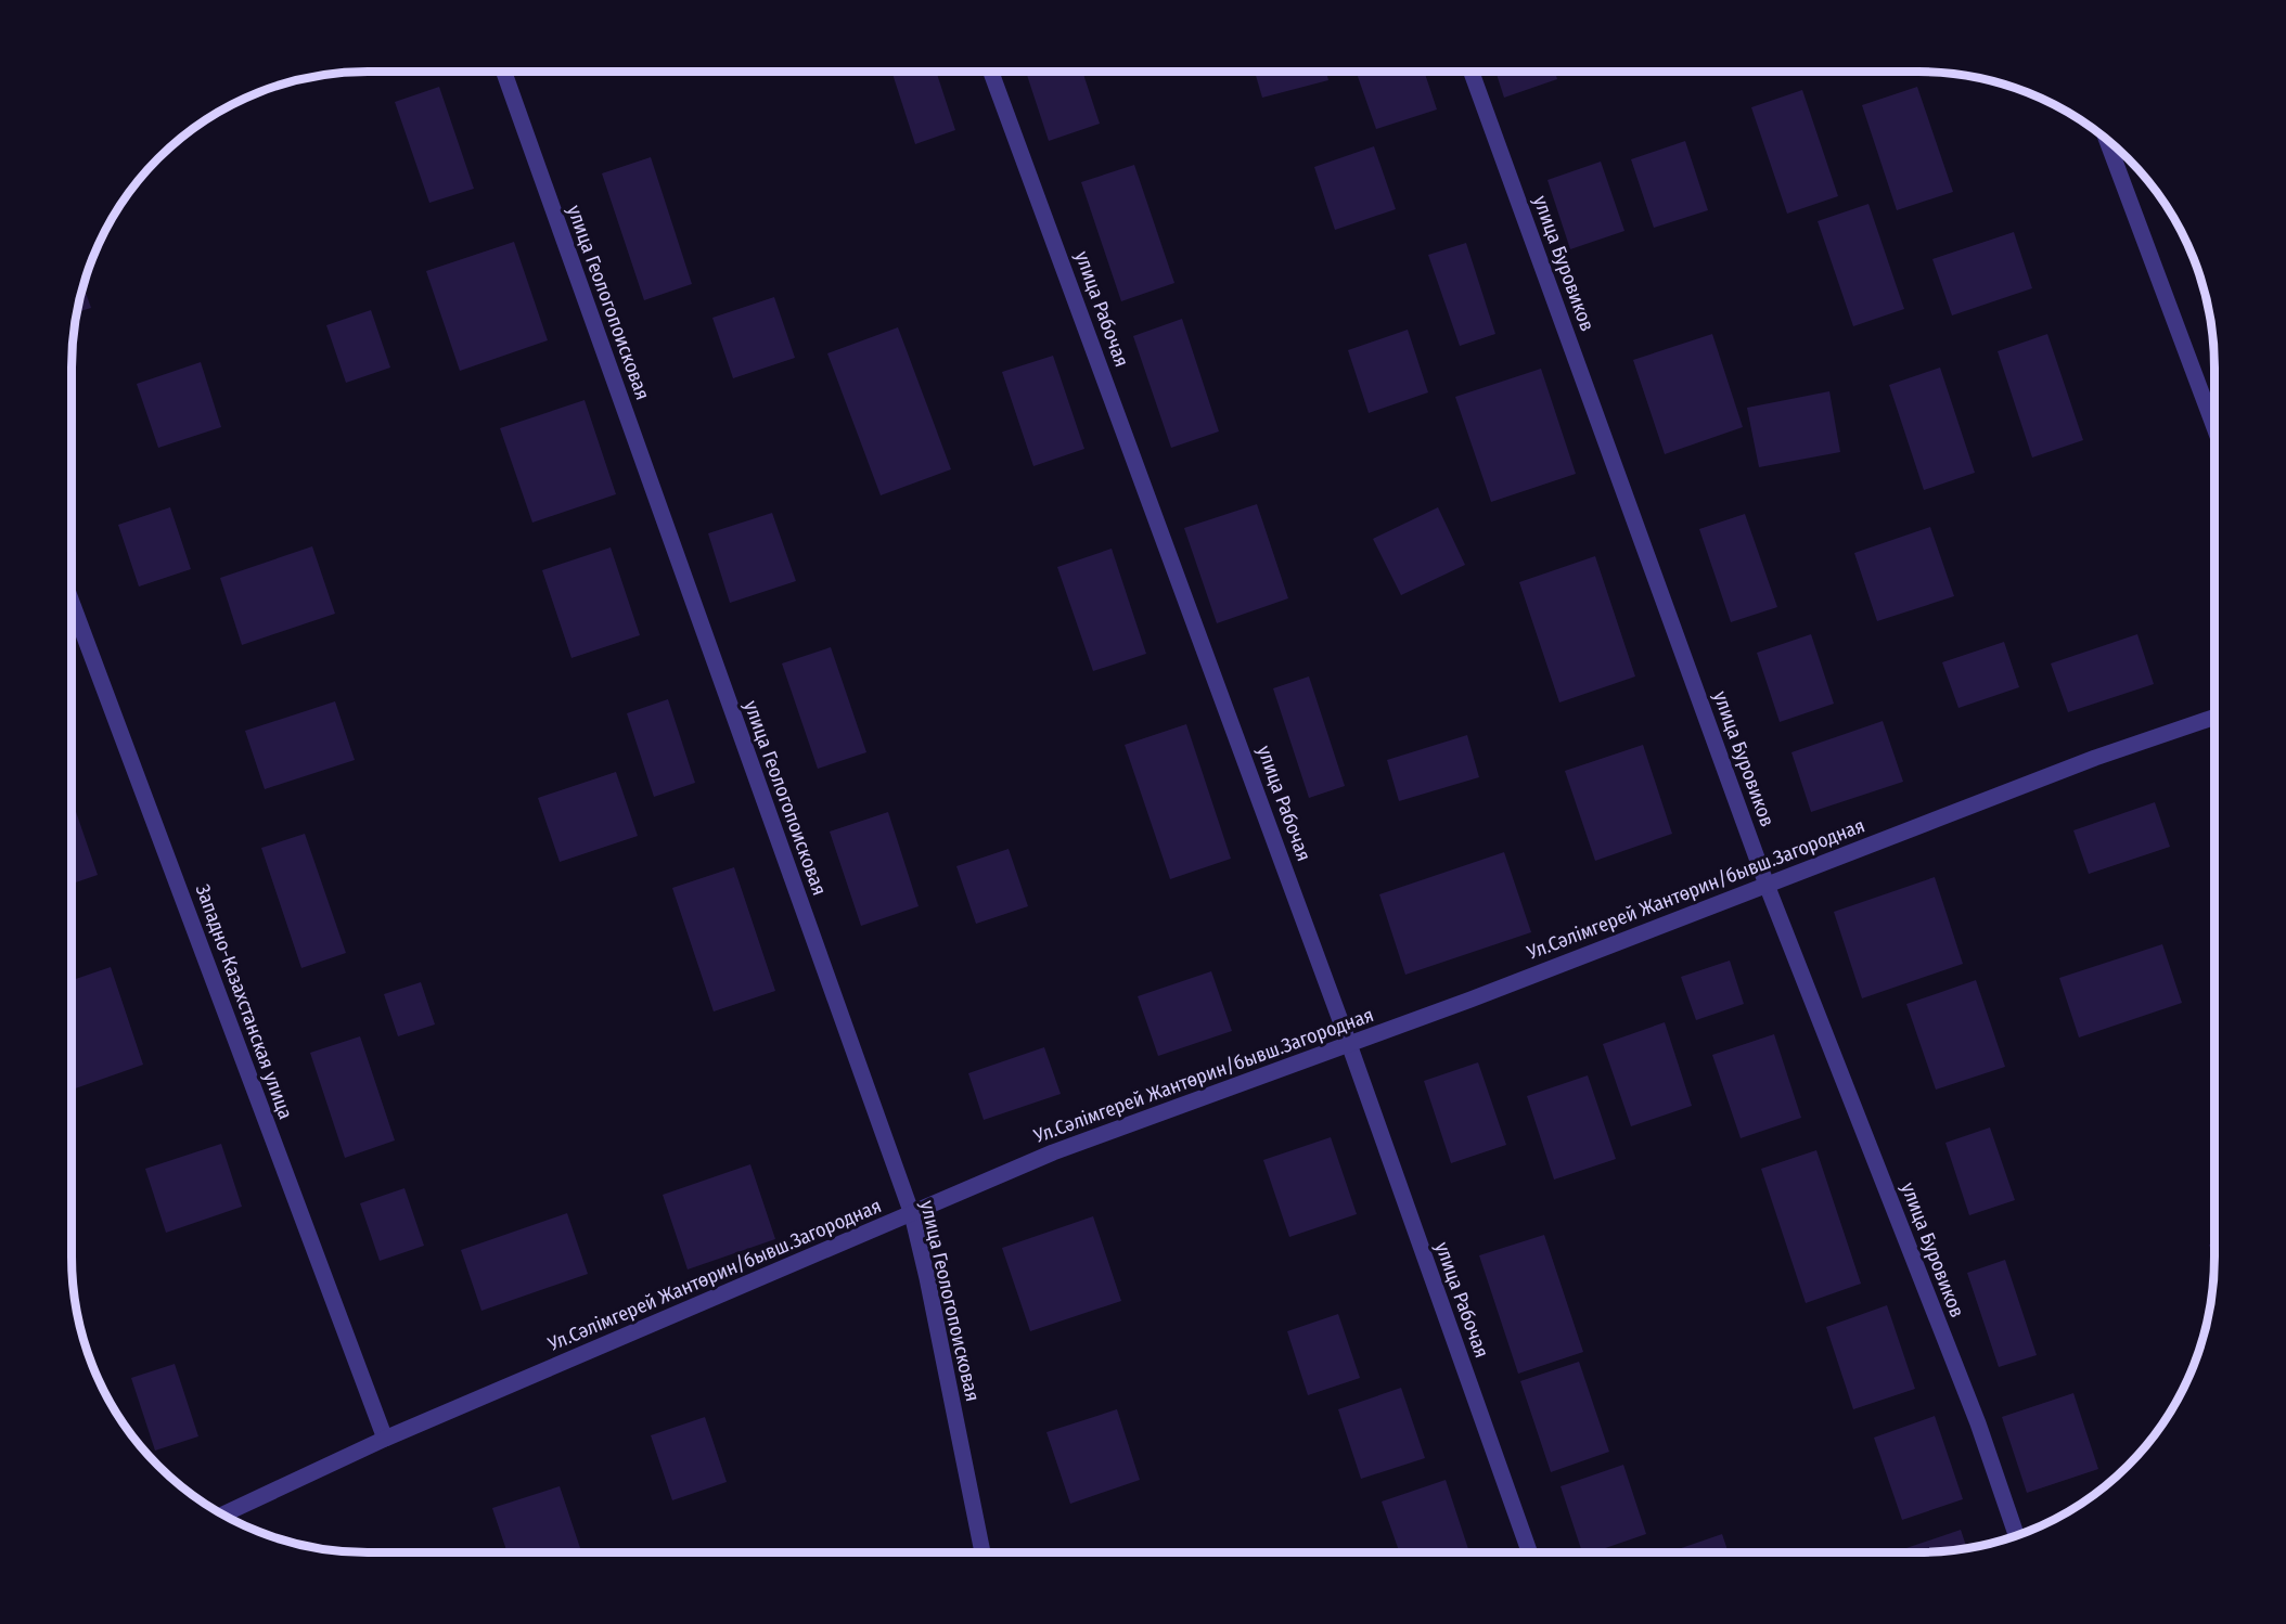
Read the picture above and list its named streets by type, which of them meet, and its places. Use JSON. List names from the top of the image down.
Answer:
{
  "streets": {
    "street": [
      "улица Буровиков",
      "улица Геологопоисковая",
      "улица Рабочая",
      "Ул.Сәлімгерей Жантөрин/бывш.Загородная",
      "Западно-Казахстанская улица"
    ]
  },
  "crossings": [
    ["улица Буровиков", "Ул.Сәлімгерей Жантөрин/бывш.Загородная"],
    ["улица Геологопоисковая", "Ул.Сәлімгерей Жантөрин/бывш.Загородная"],
    ["улица Рабочая", "Ул.Сәлімгерей Жантөрин/бывш.Загородная"],
    ["Ул.Сәлімгерей Жантөрин/бывш.Загородная", "Западно-Казахстанская улица"]
  ]
}
